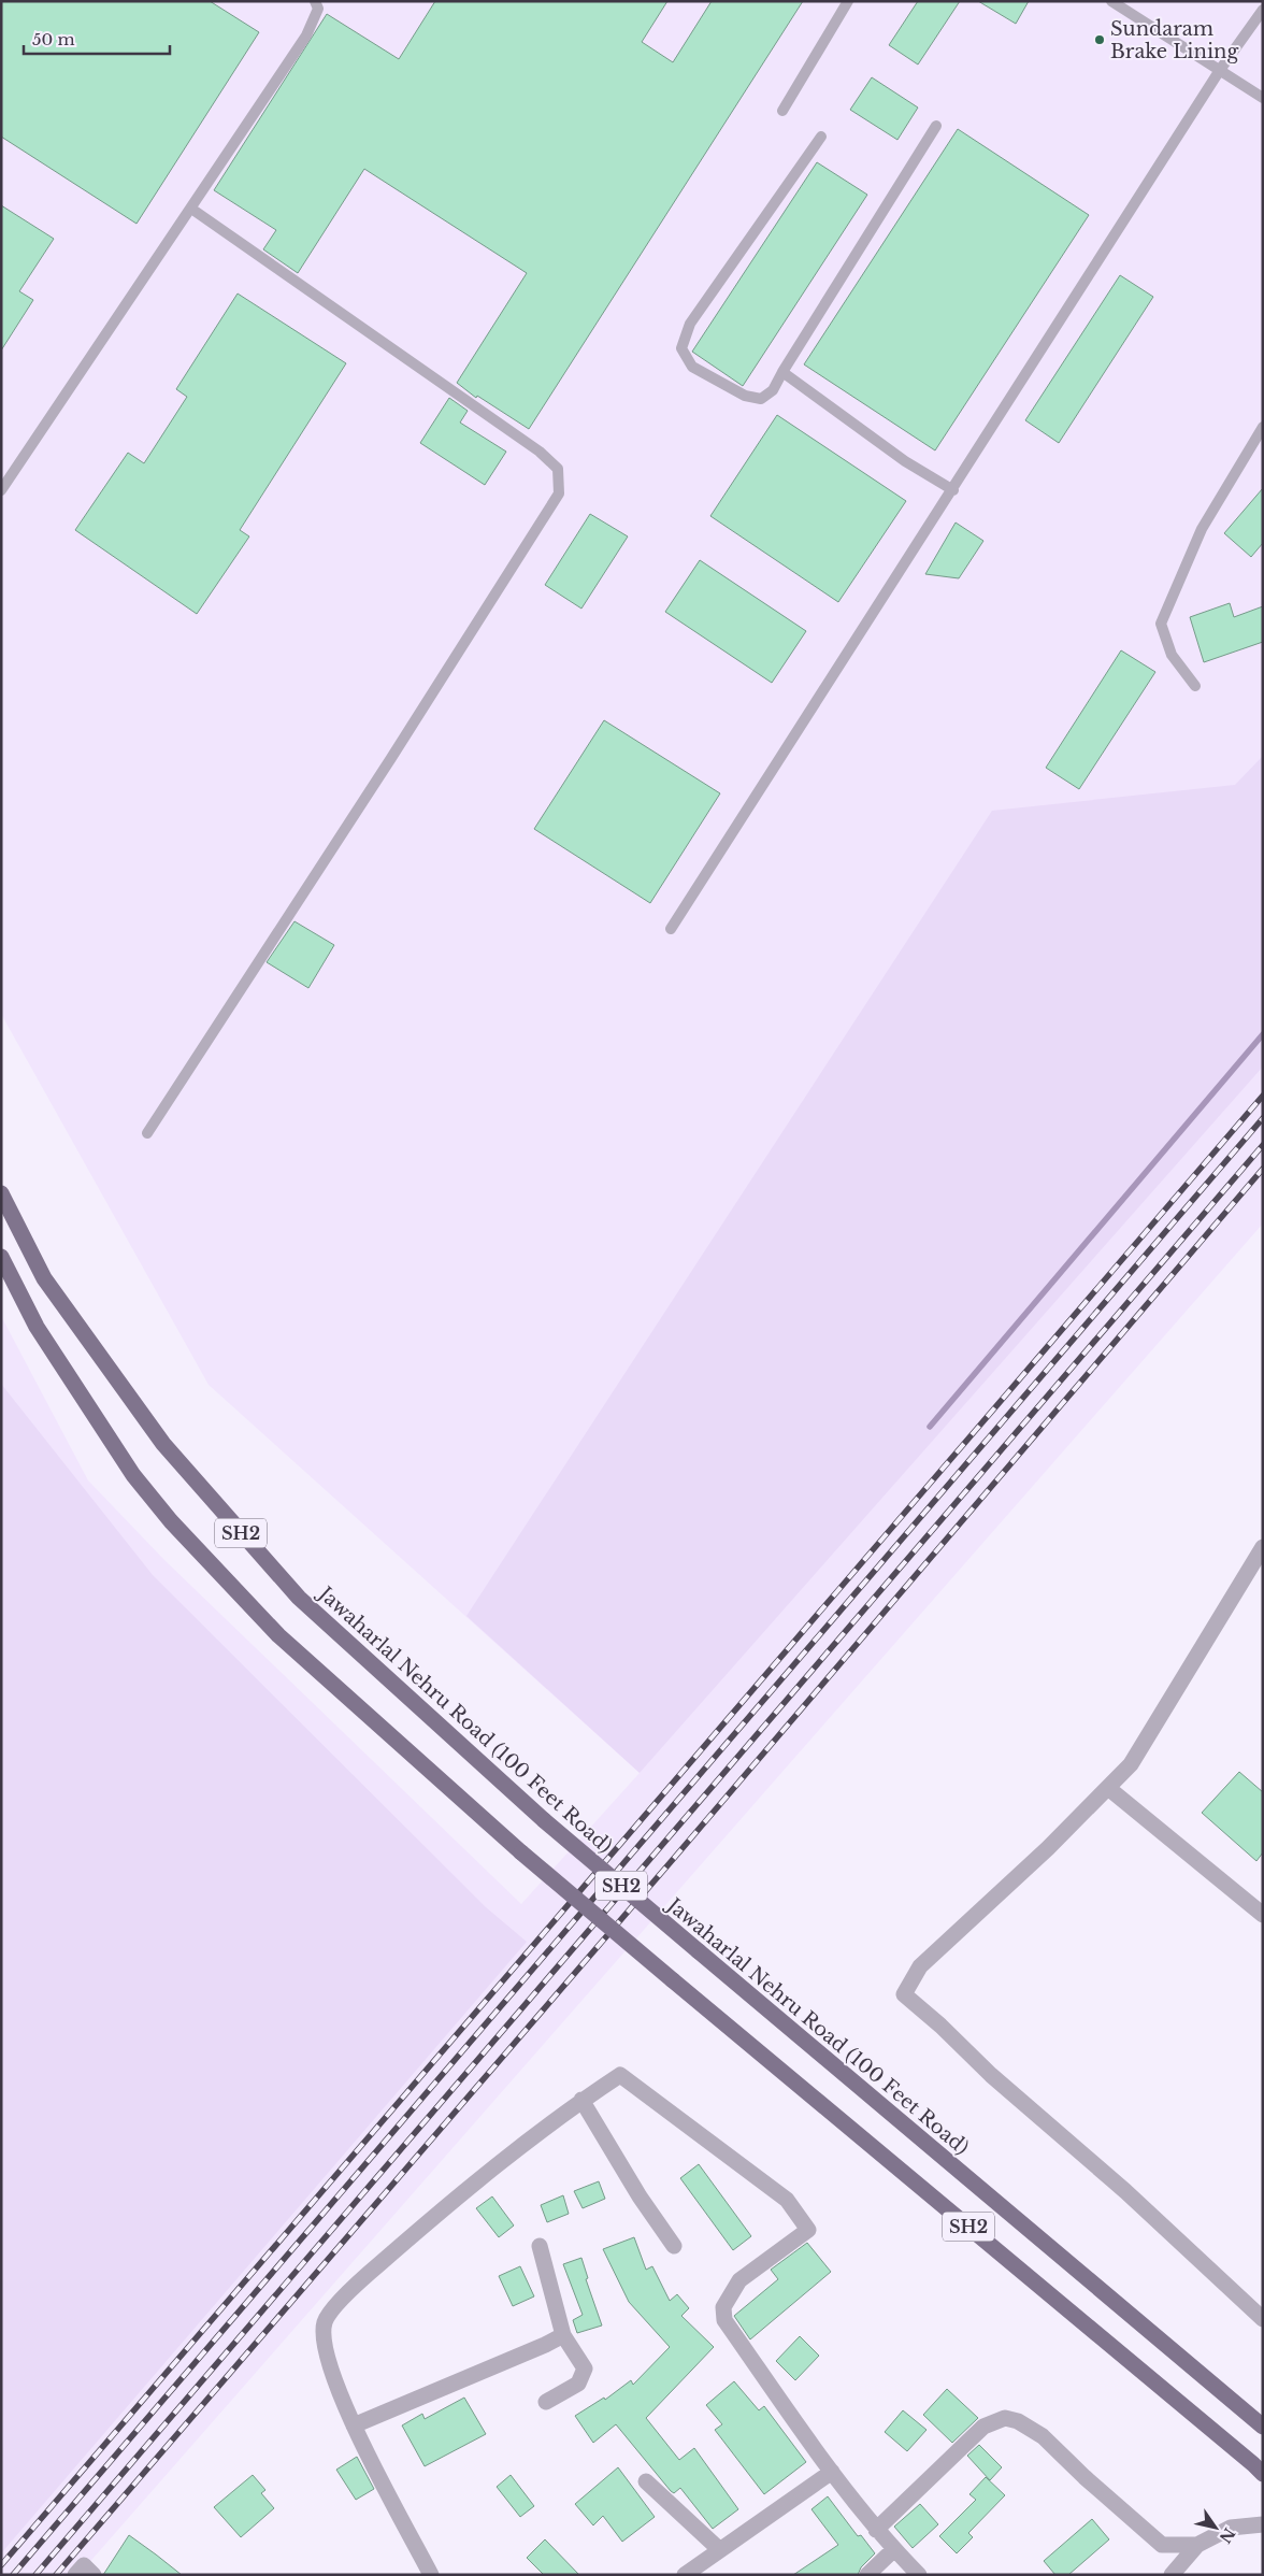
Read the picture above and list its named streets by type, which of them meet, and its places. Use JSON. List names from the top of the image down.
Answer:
{
  "streets": {
    "main road": ["SH2", "Jawaharlal Nehru Road (100 Feet Road)"]
  },
  "places": ["Sundaram Brake Lining"],
  "scale_bar": "50 m",
  "north": "bottom right"
}
